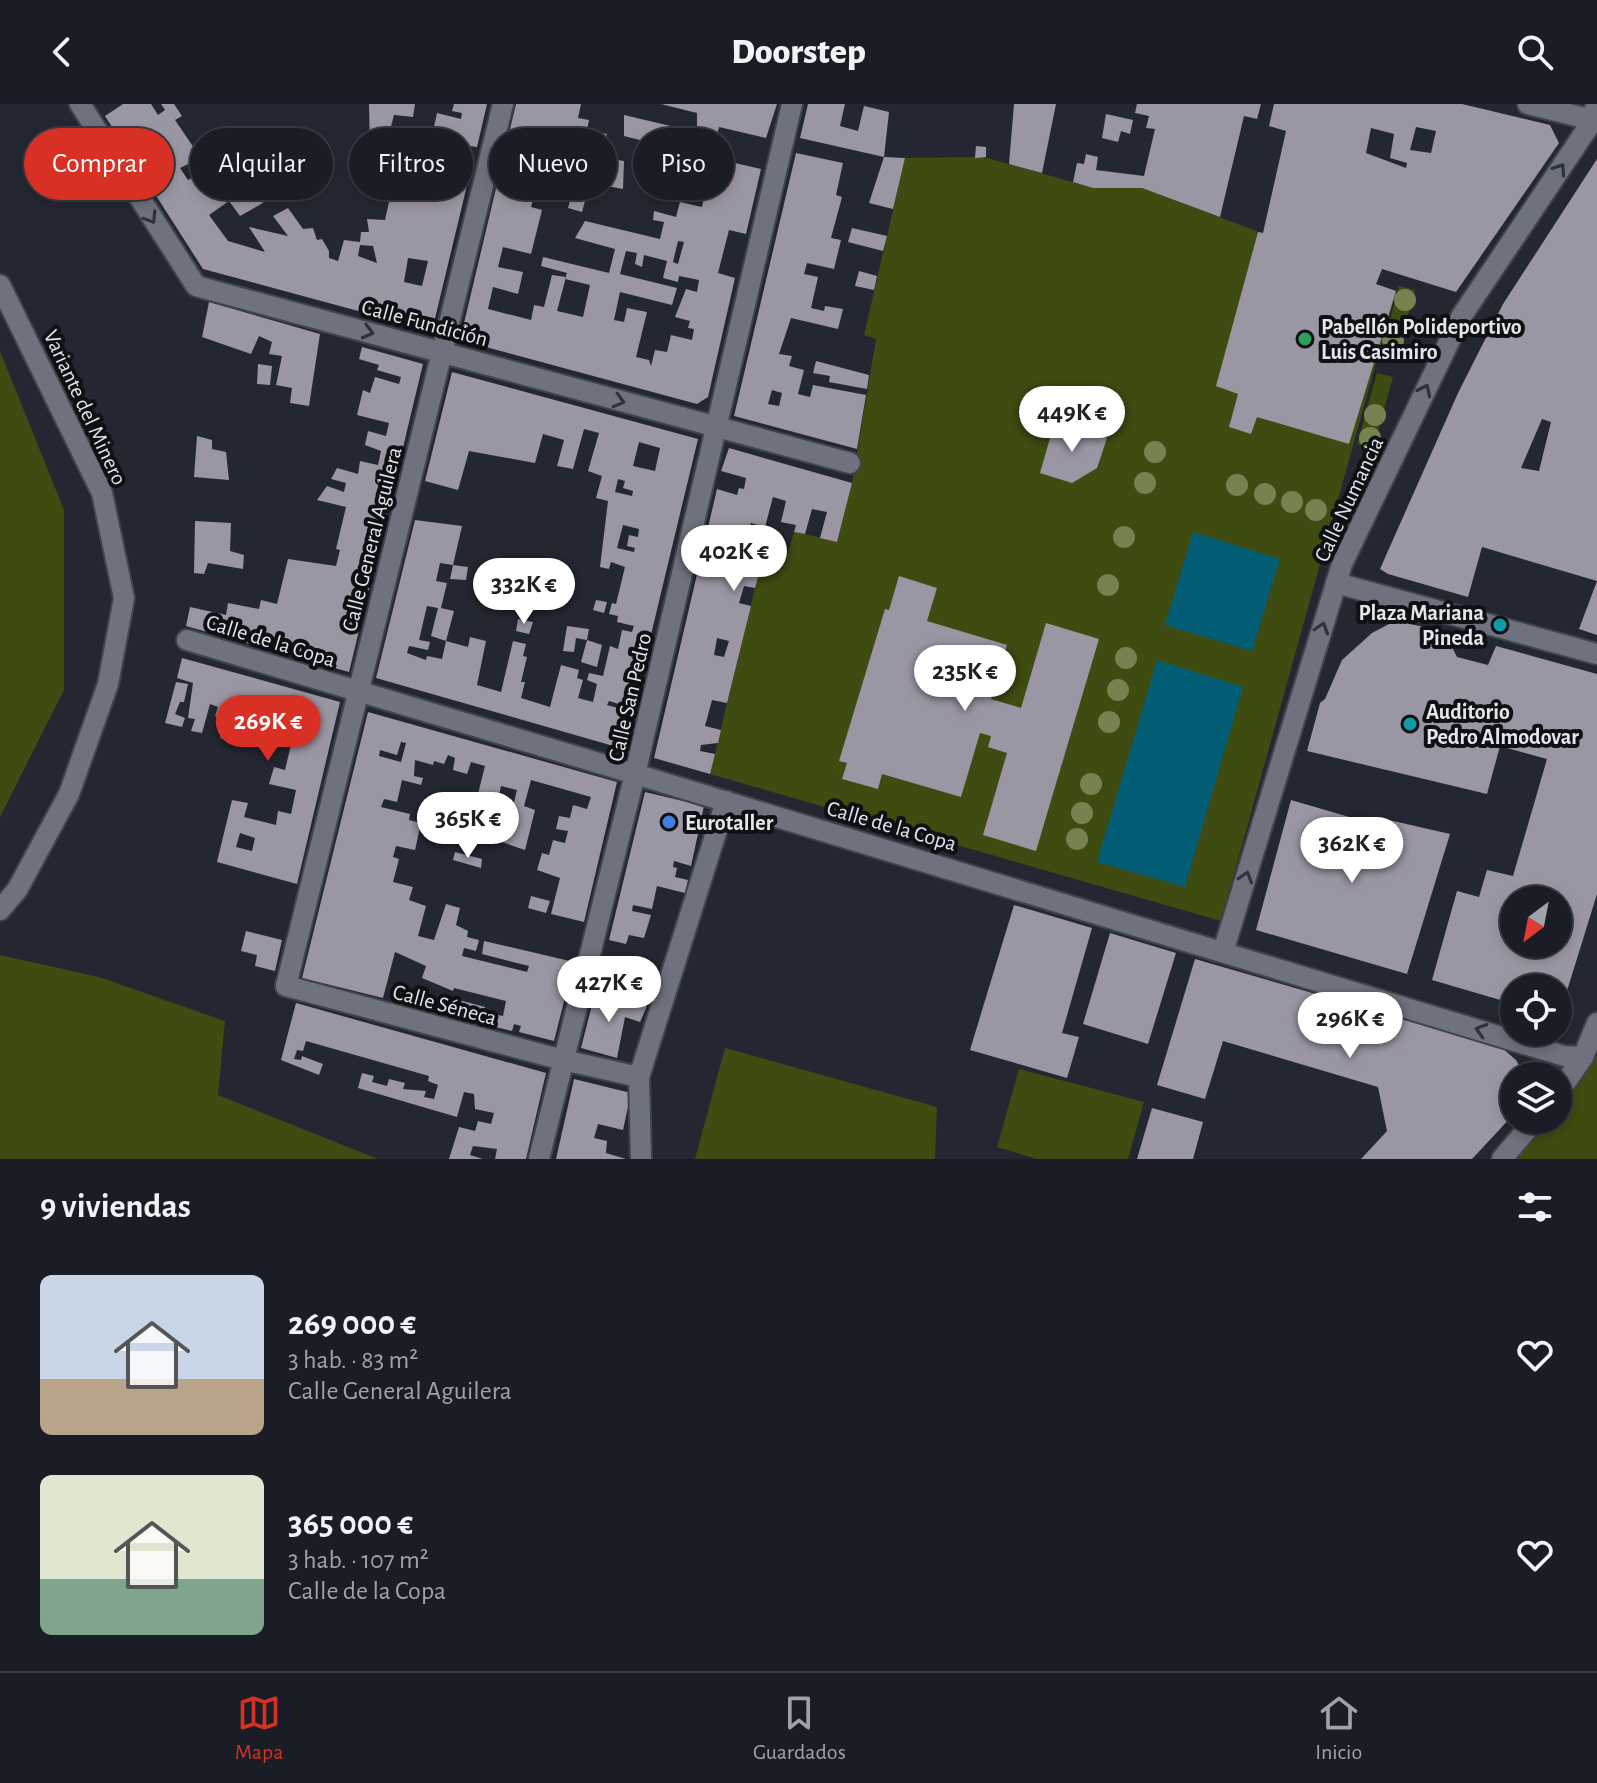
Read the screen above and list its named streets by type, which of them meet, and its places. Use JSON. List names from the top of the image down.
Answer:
{
  "streets": {
    "street": [
      "Calle Fundición",
      "Variante del Minero",
      "Calle Numancia",
      "Calle General Aguilera",
      "Calle de la Copa",
      "Calle San Pedro",
      "Calle Séneca"
    ]
  },
  "crossings": [
    ["Calle Fundición", "Calle General Aguilera"],
    ["Calle Fundición", "Calle San Pedro"],
    ["Calle Numancia", "Calle de la Copa"],
    ["Calle General Aguilera", "Calle de la Copa"],
    ["Calle General Aguilera", "Calle Séneca"],
    ["Calle de la Copa", "Calle San Pedro"],
    ["Calle San Pedro", "Calle Séneca"]
  ],
  "one_way": ["Calle Fundición", "Calle Numancia"],
  "places": [
    "Pabellón Polideportivo Luis Casimiro",
    "Plaza Mariana Pineda",
    "Auditorio Pedro Almodovar",
    "Eurotaller"
  ],
  "north": "bottom left",
  "page": {
    "header": "Doorstep",
    "chip": [
      "Comprar",
      "Alquilar",
      "Filtros",
      "Nuevo",
      "Piso"
    ],
    "price": [
      "449K €",
      "402K €",
      "332K €",
      "235K €",
      "269K €",
      "365K €",
      "362K €",
      "427K €",
      "296K €"
    ],
    "heading": "9 viviendas",
    "list": [
      {
        "name": "269 000 €",
        "note": "3 hab. · 83 m² · Calle General Aguilera"
      },
      {
        "name": "365 000 €",
        "note": "3 hab. · 107 m² · Calle de la Copa"
      }
    ],
    "tabs": ["Mapa", "Guardados", "Inicio"]
  }
}
